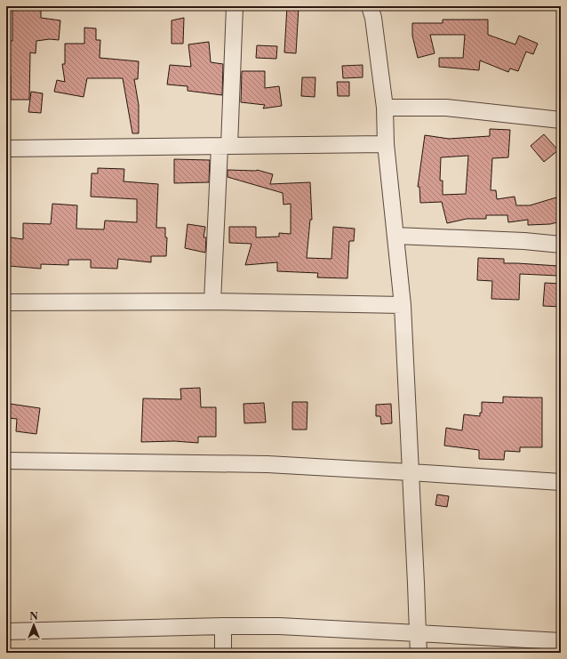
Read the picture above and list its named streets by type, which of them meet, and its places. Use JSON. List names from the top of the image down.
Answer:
{
  "north": "top"
}
